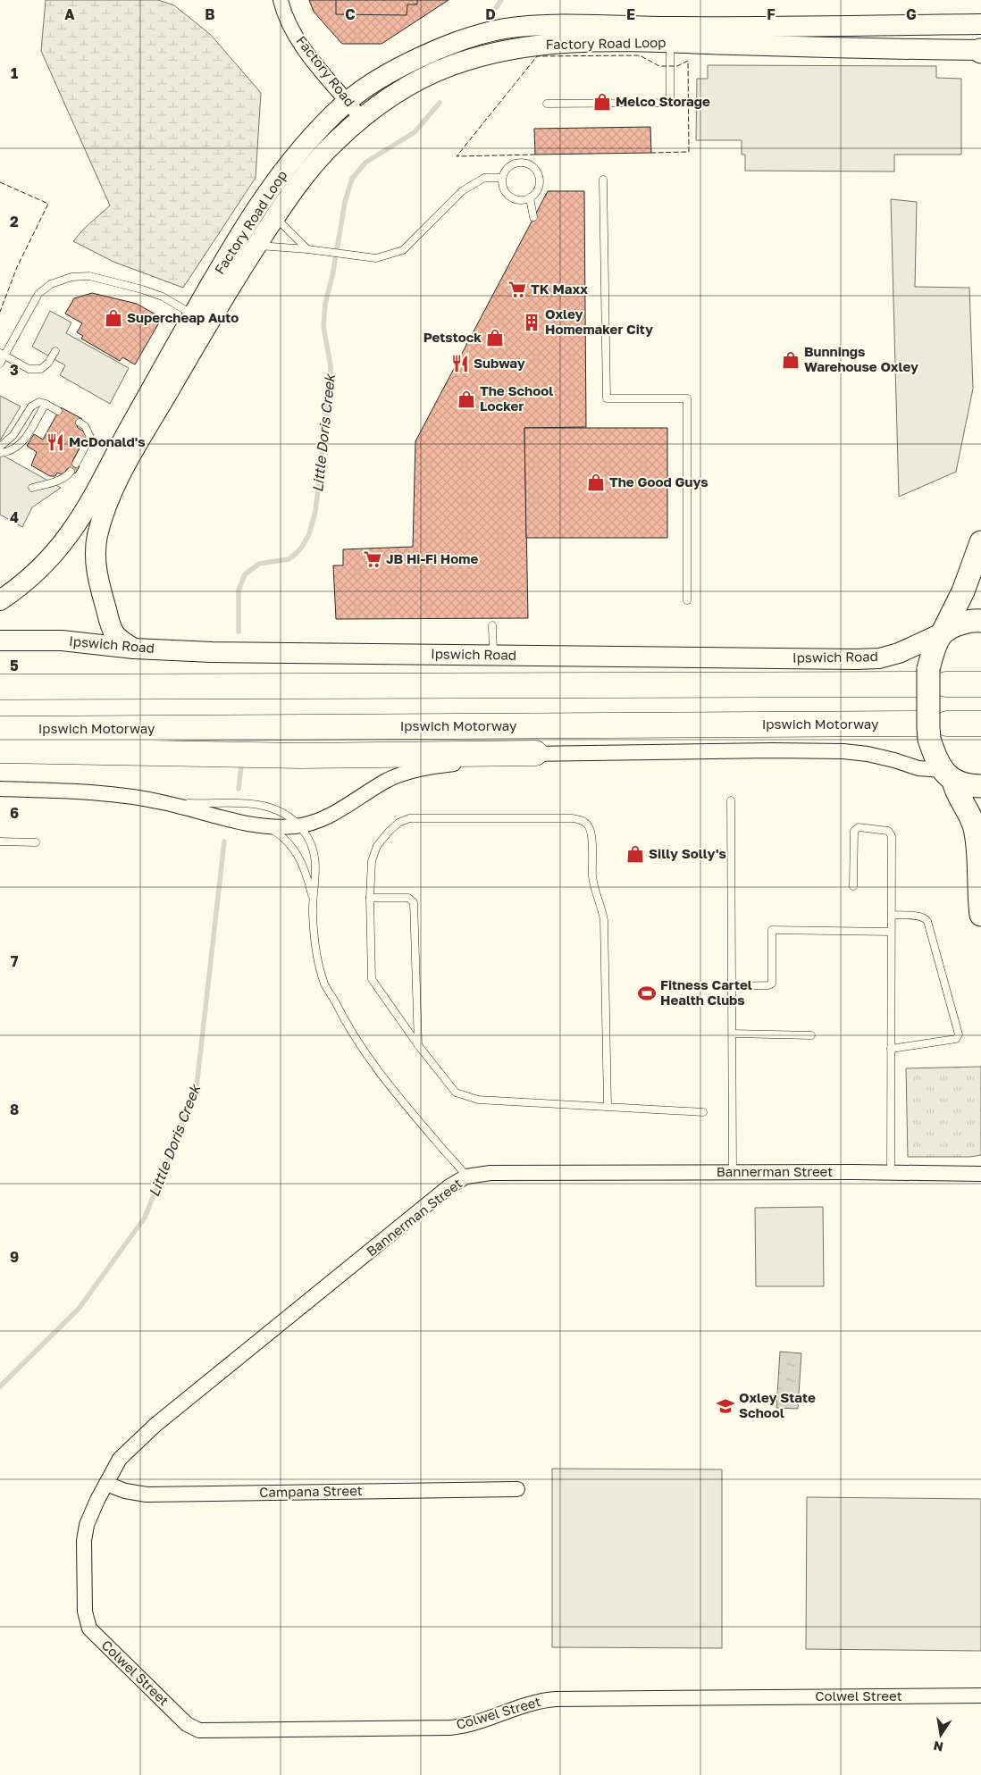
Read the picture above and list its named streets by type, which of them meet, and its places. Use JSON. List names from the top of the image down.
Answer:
{
  "streets": {
    "highway": ["Ipswich Motorway"],
    "main road": ["Factory Road Loop", "Ipswich Road"],
    "street": [
      "Factory Road",
      "Bannerman Street",
      "Campana Street",
      "Colwel Street"
    ]
  },
  "crossings": [
    ["Factory Road Loop", "Factory Road"],
    ["Factory Road Loop", "Ipswich Road"],
    ["Bannerman Street", "Campana Street"],
    ["Bannerman Street", "Colwel Street"]
  ],
  "water": ["Little Doris Creek"],
  "places": {
    "shop": [
      "Melco Storage",
      "Supercheap Auto",
      "Petstock",
      "Bunnings Warehouse Oxley",
      "The School Locker",
      "The Good Guys",
      "Silly Solly's"
    ],
    "supermarket": ["TK Maxx", "JB Hi-Fi Home"],
    "building": ["Oxley Homemaker City"],
    "restaurant": ["Subway", "McDonald's"],
    "sports": ["Fitness Cartel Health Clubs"],
    "school or university": ["Oxley State School"]
  },
  "north": "bottom",
  "grid": {
    "columns": [
      "A",
      "B",
      "C",
      "D",
      "E",
      "F",
      "G"
    ],
    "rows": [
      "1",
      "2",
      "3",
      "4",
      "5",
      "6",
      "7",
      "8",
      "9"
    ]
  }
}
